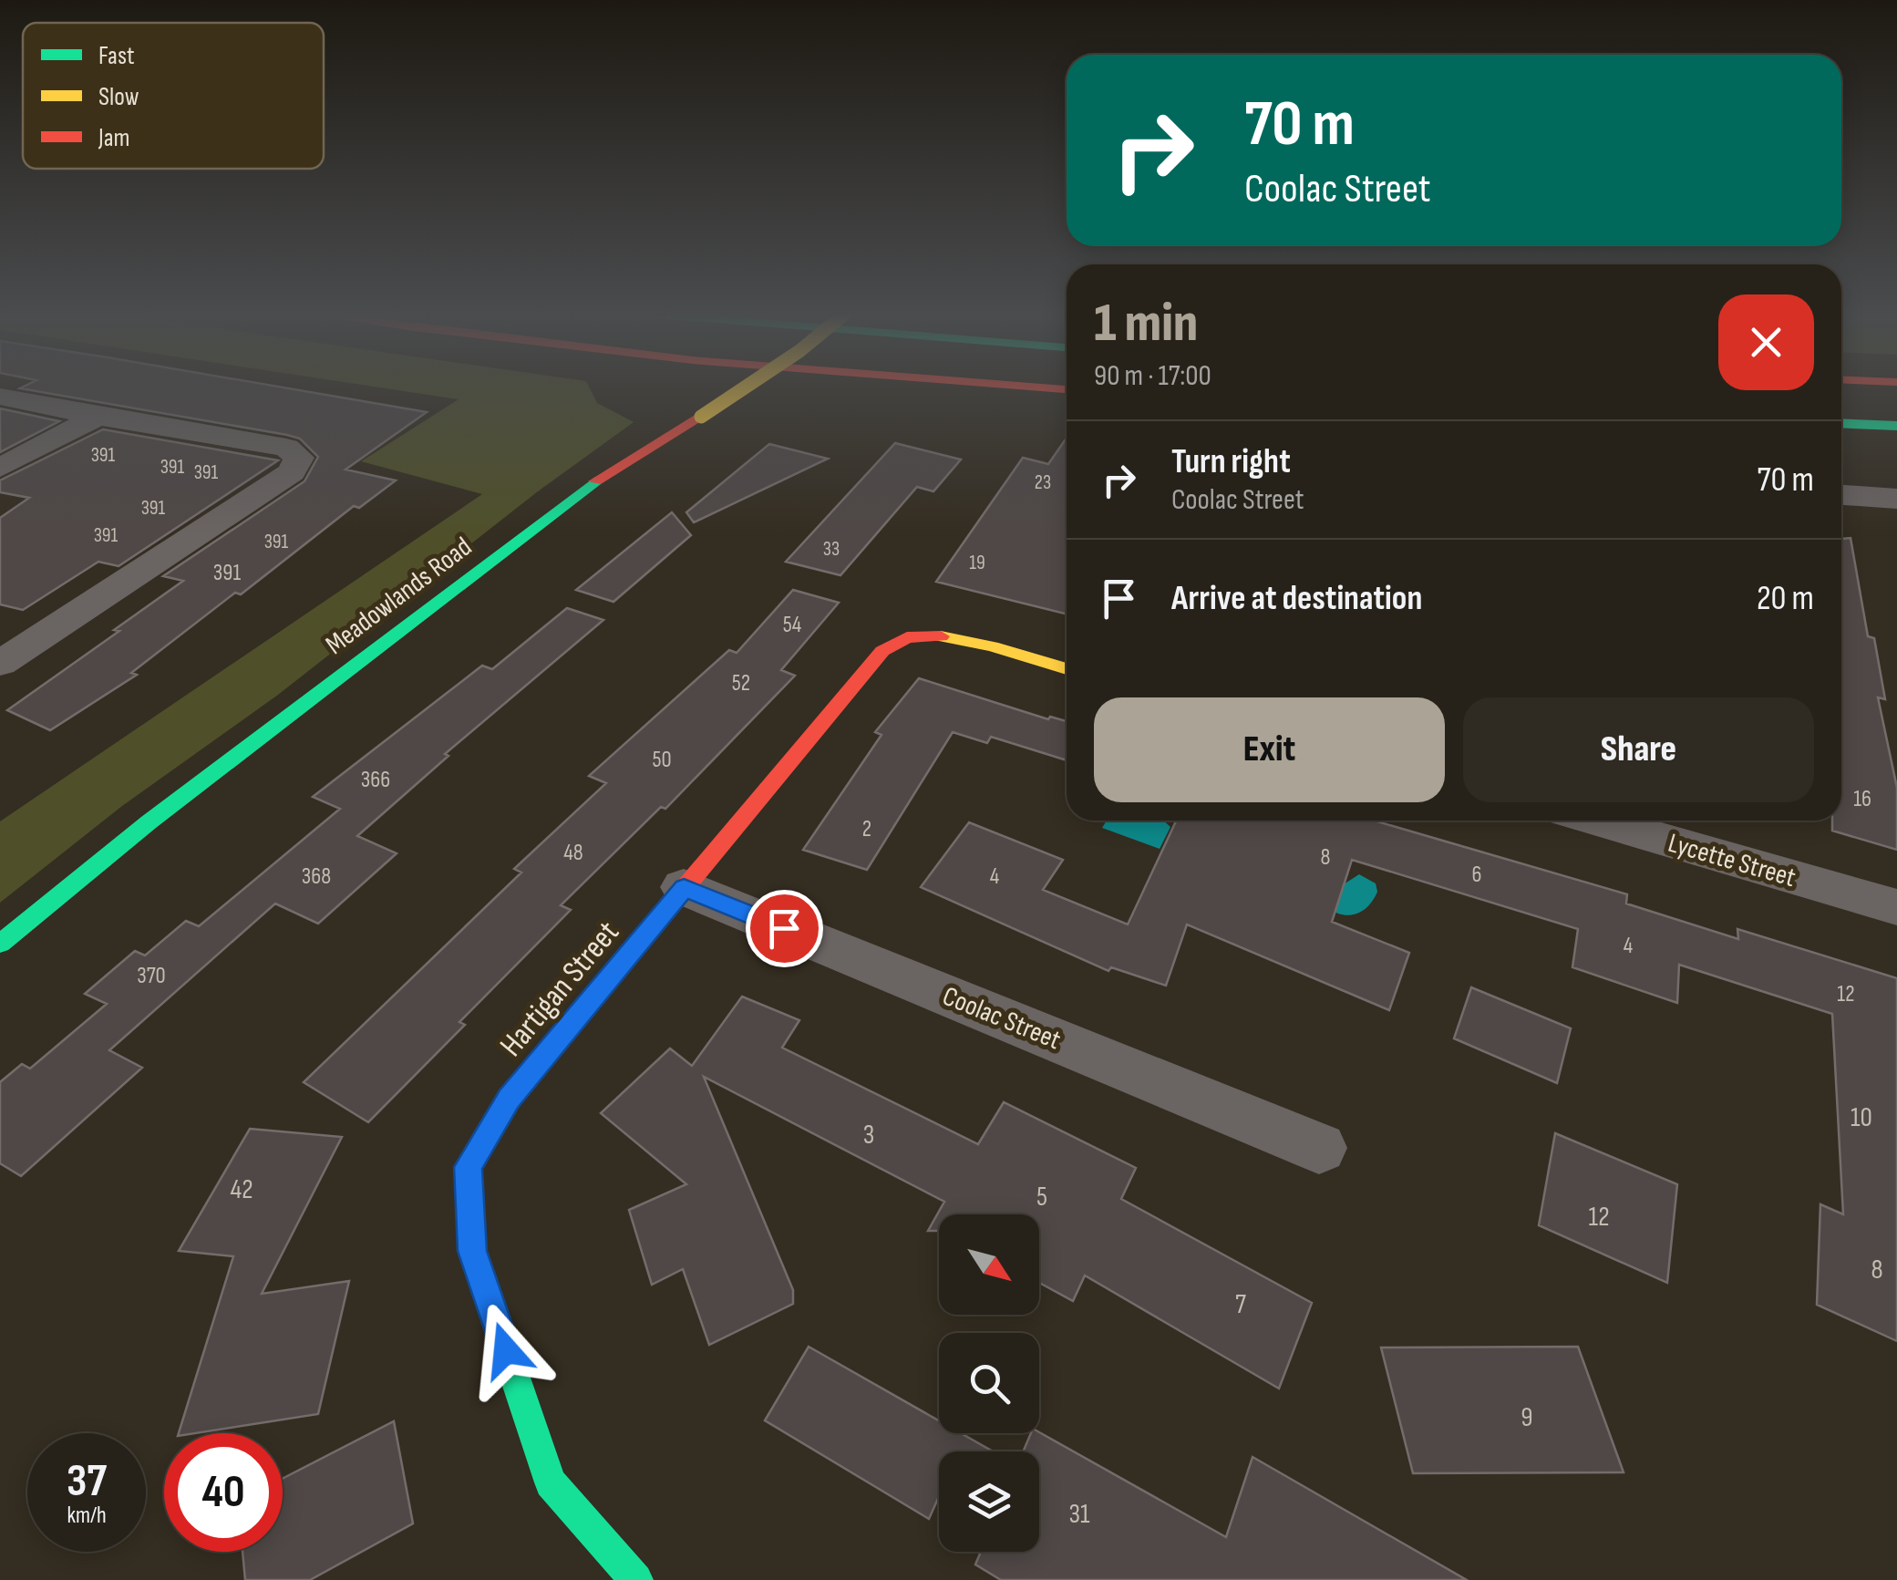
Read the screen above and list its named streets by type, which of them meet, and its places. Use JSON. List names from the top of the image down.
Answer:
{
  "streets": {
    "main road": ["Meadowlands Road", "Hartigan Street"],
    "street": ["Lycette Street", "Coolac Street"]
  },
  "crossings": [
    ["Hartigan Street", "Coolac Street"]
  ],
  "house_numbers": [
    "391",
    "391",
    "391",
    "23",
    "391",
    "391",
    "391",
    "33",
    "19",
    "391",
    "54",
    "52",
    "50",
    "366",
    "16",
    "2",
    "48",
    "8",
    "6",
    "368",
    "4",
    "4",
    "370",
    "12",
    "10",
    "3",
    "42",
    "5",
    "12",
    "8",
    "7",
    "9",
    "31"
  ],
  "legend": ["Fast", "Slow", "Jam"],
  "north": "bottom right",
  "page": {
    "turn": ["70 m", "Coolac Street"],
    "heading": ["1 min", "90 m · 17:00"],
    "list": [
      {
        "name": "Turn right",
        "note": "Coolac Street",
        "value": "70 m"
      },
      {
        "name": "Arrive at destination",
        "value": "20 m"
      }
    ],
    "buttons": ["Exit", "Share"],
    "speed": "37 km/h",
    "limit": "40"
  }
}
